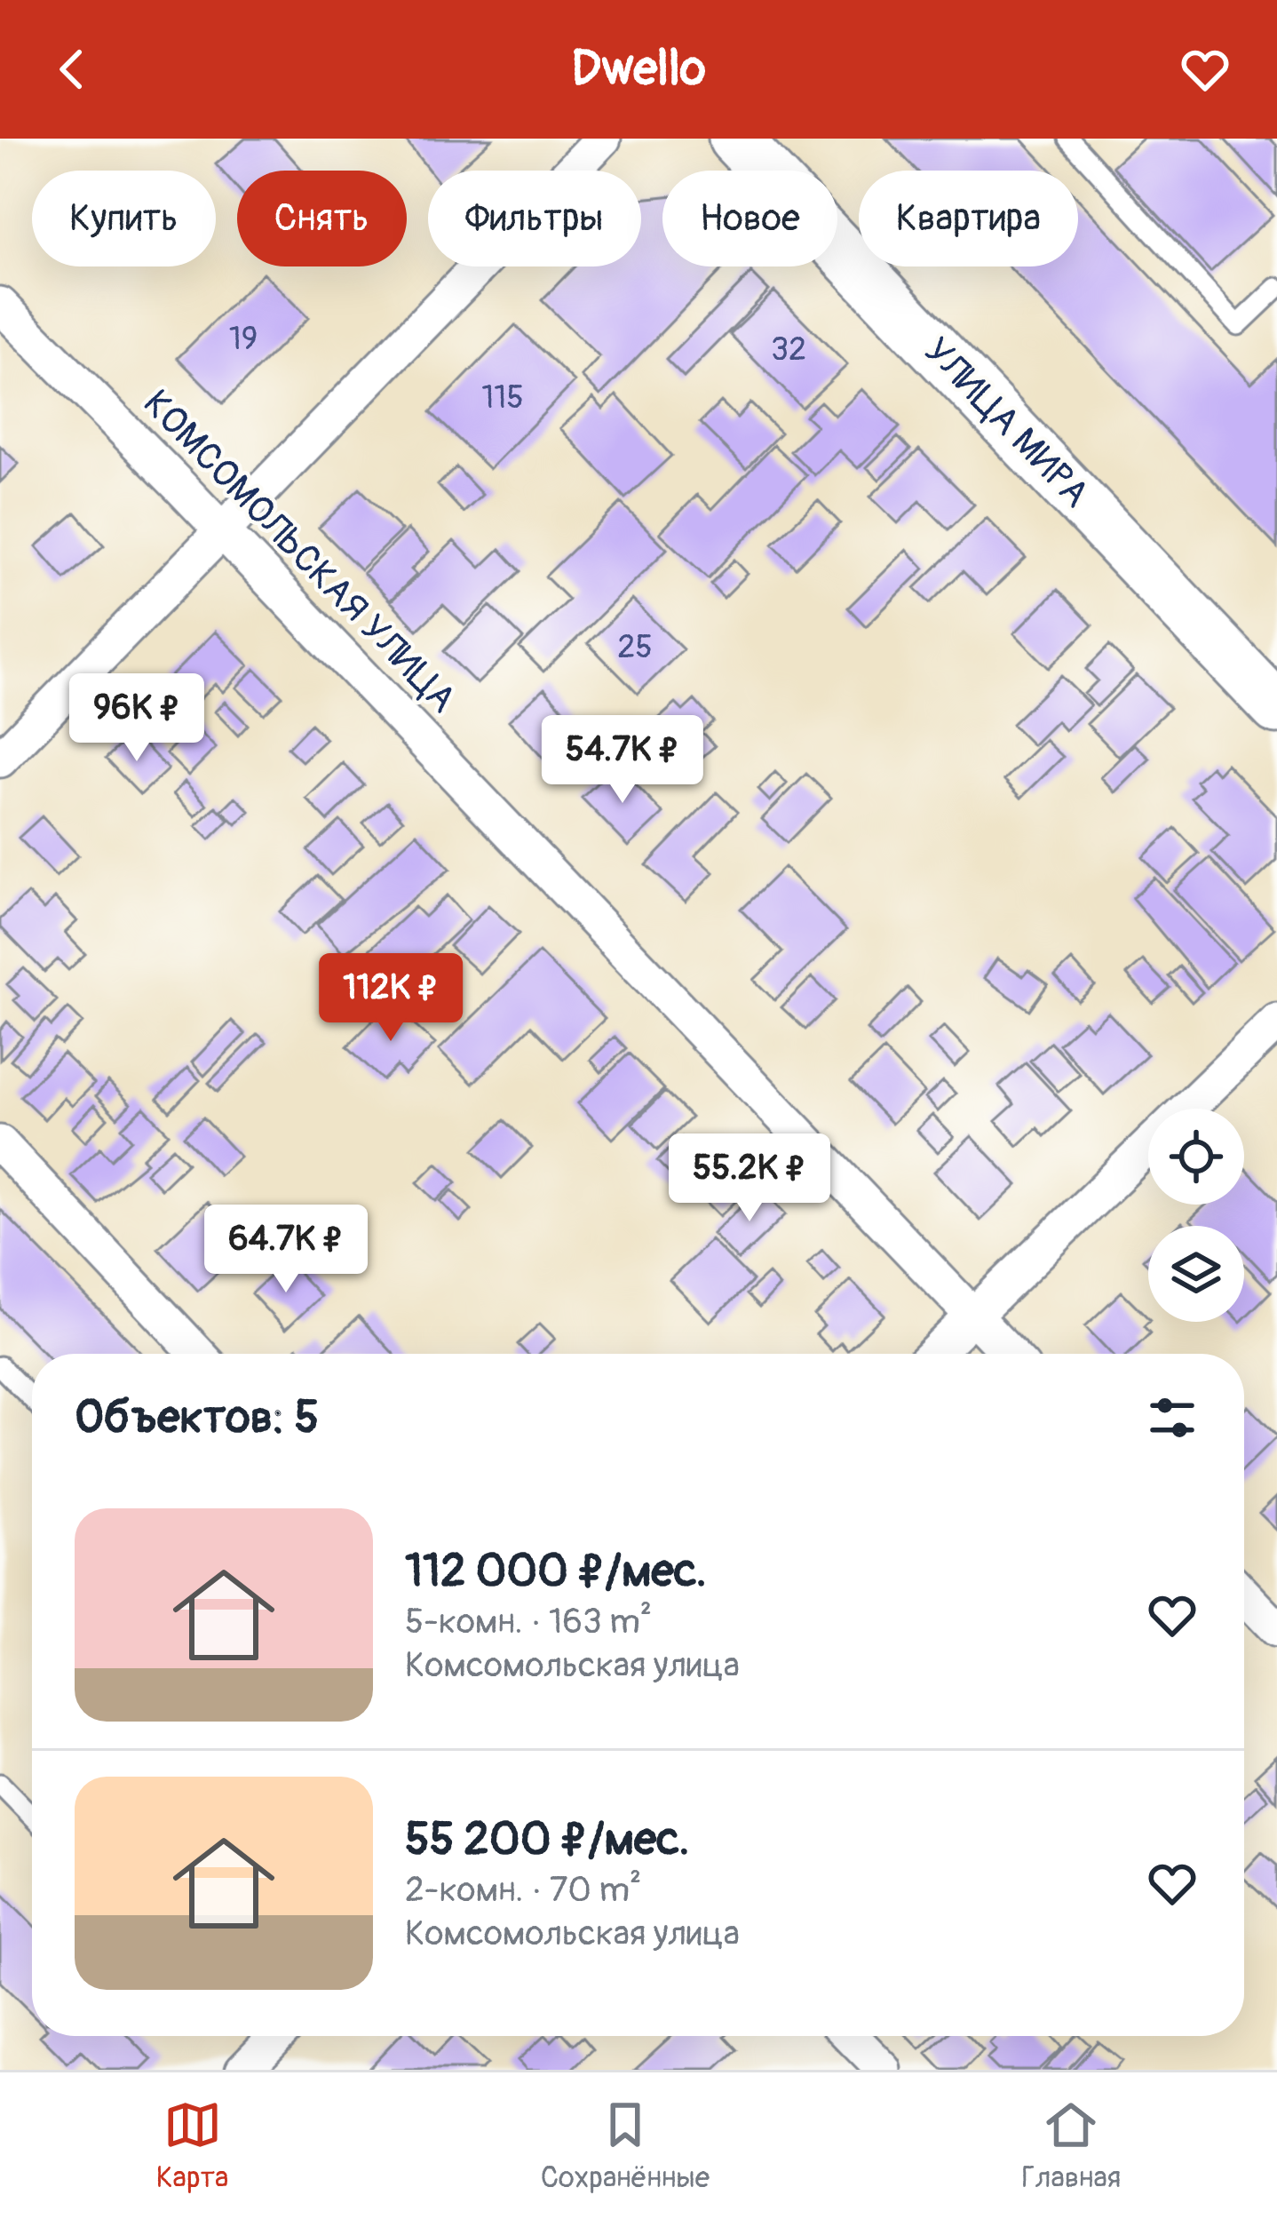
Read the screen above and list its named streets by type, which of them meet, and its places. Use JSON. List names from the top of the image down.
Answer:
{
  "streets": {
    "street": ["УЛИЦА МИРА", "КОМСОМОЛЬСКАЯ УЛИЦА"]
  },
  "house_numbers": [
    "19",
    "32",
    "115",
    "25"
  ],
  "page": {
    "header": "Dwello",
    "chip": [
      "Купить",
      "Снять",
      "Фильтры",
      "Новое",
      "Квартира"
    ],
    "price": [
      "96K ₽",
      "54.7K ₽",
      "112K ₽",
      "55.2K ₽",
      "64.7K ₽"
    ],
    "heading": "Объектов: 5",
    "list": [
      {
        "name": "112 000 ₽/мес.",
        "note": "5-комн. · 163 m² · Комсомольская улица"
      },
      {
        "name": "55 200 ₽/мес.",
        "note": "2-комн. · 70 m² · Комсомольская улица"
      }
    ],
    "tabs": ["Карта", "Сохранённые", "Главная"]
  }
}
